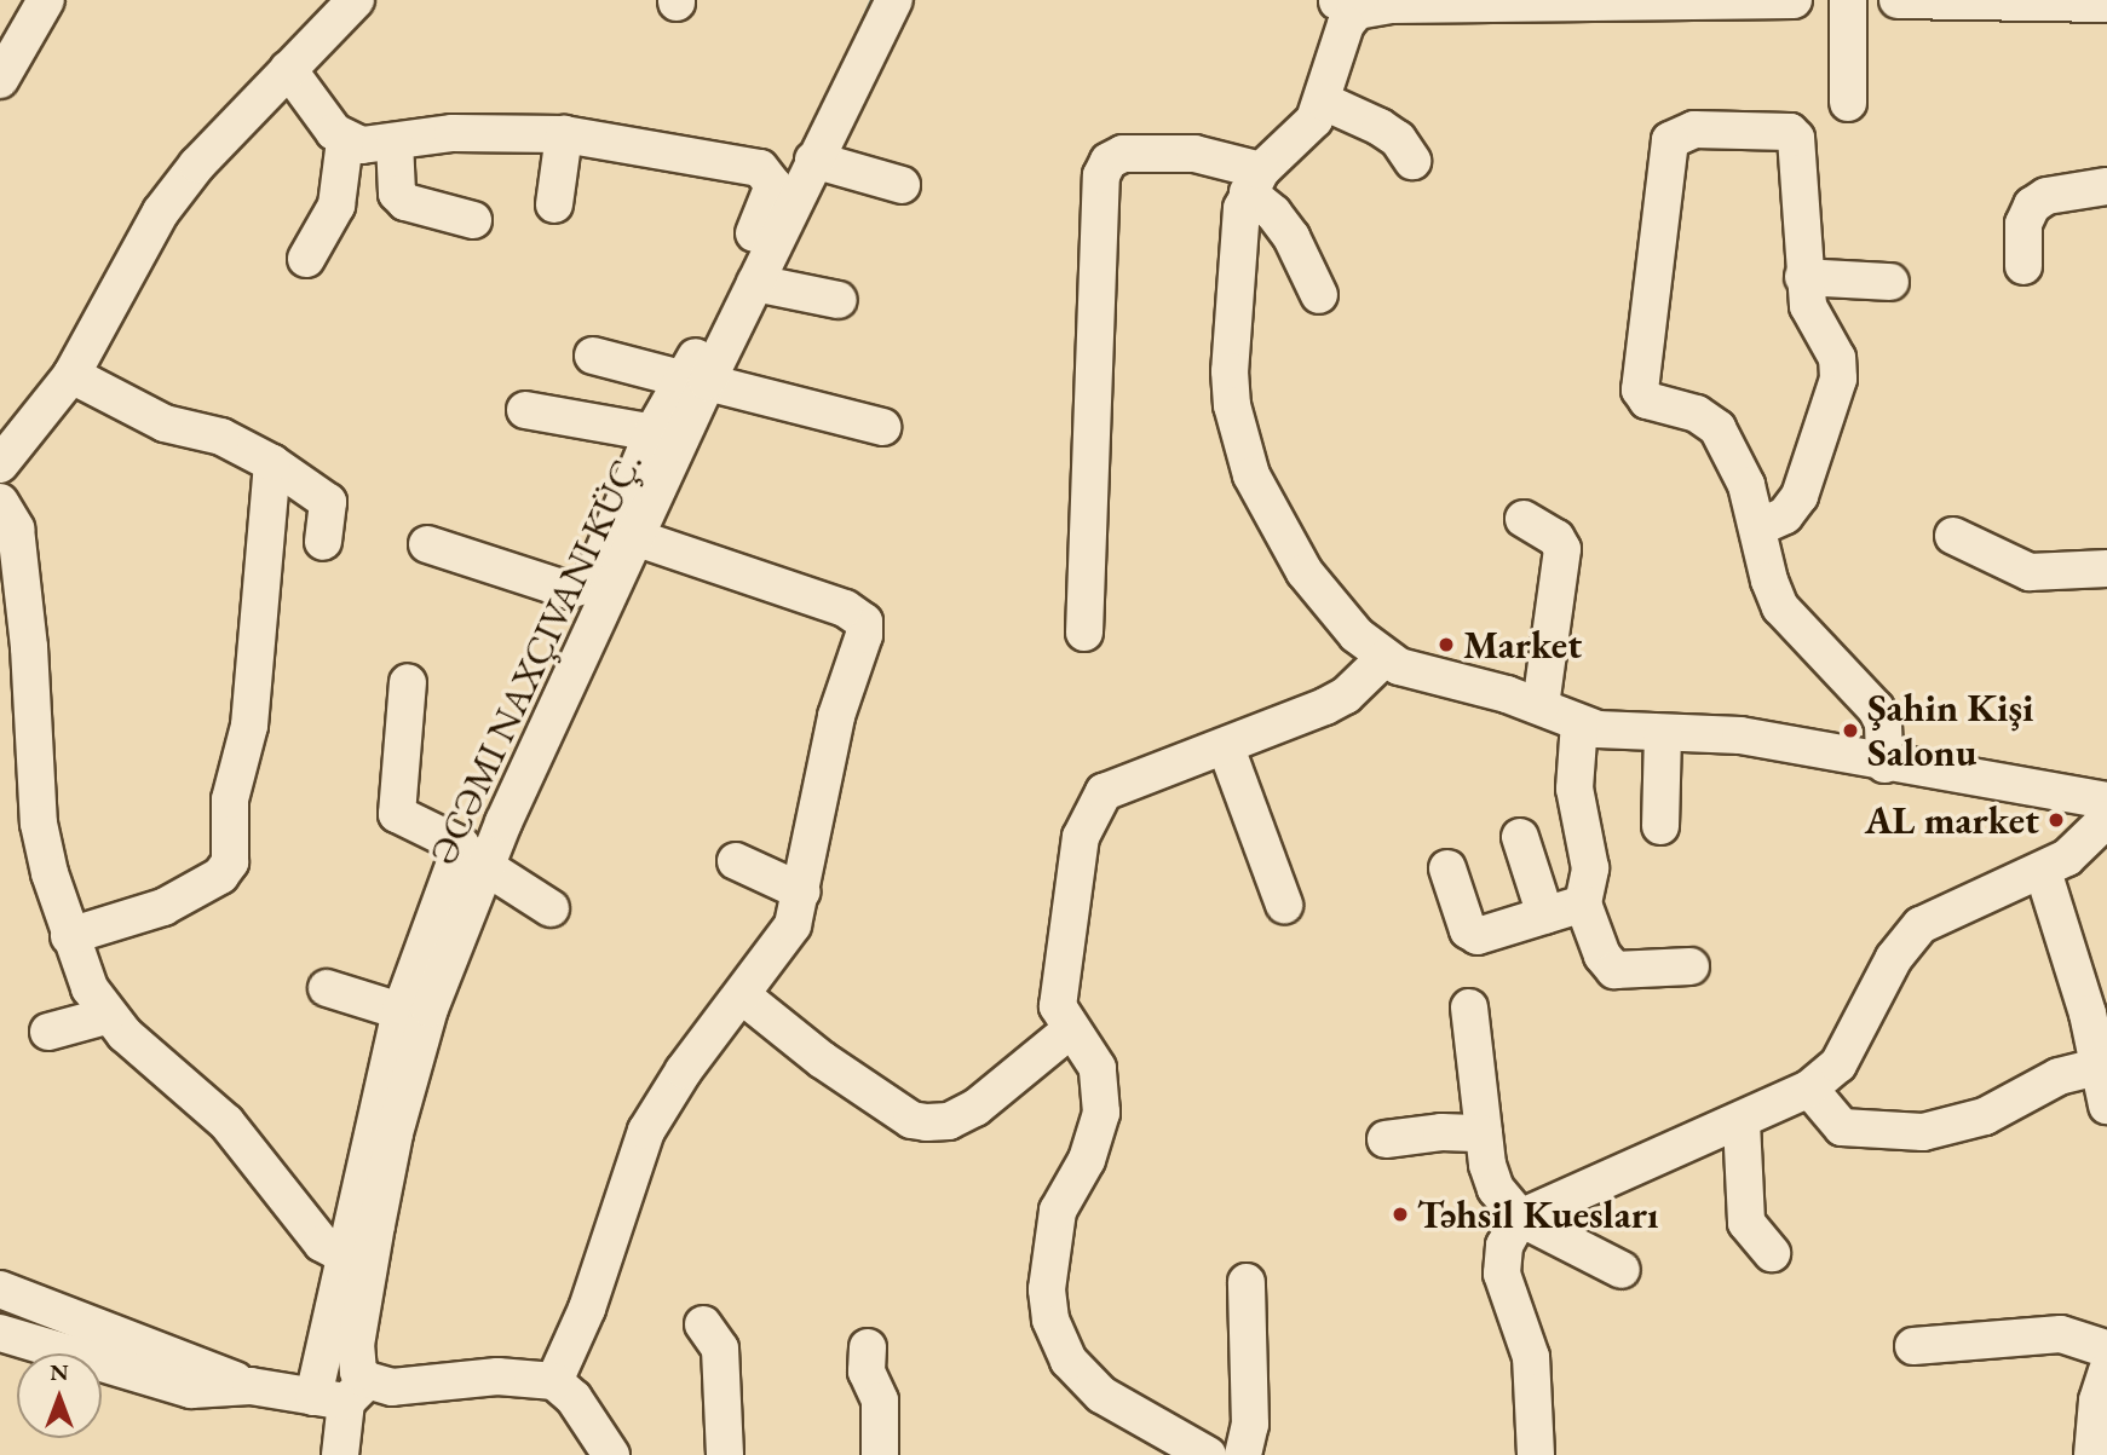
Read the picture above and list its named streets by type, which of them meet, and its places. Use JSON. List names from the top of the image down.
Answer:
{
  "places": [
    "Market",
    "Şahin Kişi Salonu",
    "AL market",
    "Təhsil Kuesları"
  ],
  "north": "top"
}
